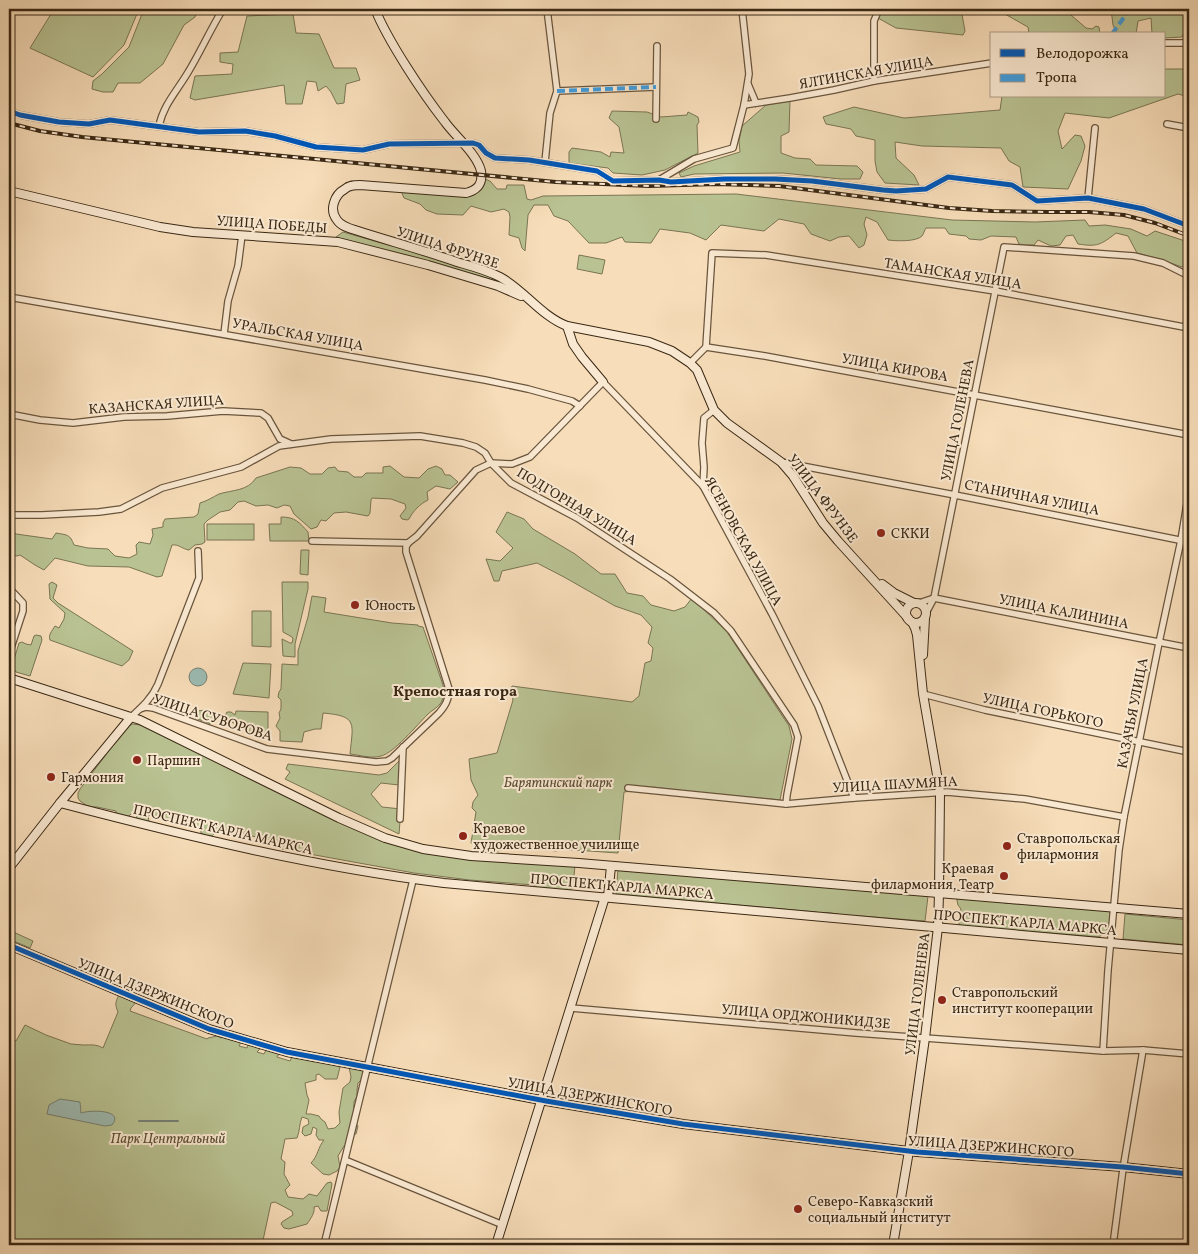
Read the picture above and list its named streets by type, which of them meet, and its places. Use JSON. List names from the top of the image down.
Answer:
{
  "streets": {
    "main road": [
      "УЛИЦА ПОБЕДЫ",
      "УЛИЦА ФРУНЗЕ",
      "УЛИЦА ГОЛЕНЕВА",
      "ЯСЕНОВСКАЯ УЛИЦА",
      "ПРОСПЕКТ КАРЛА МАРКСА",
      "УЛИЦА ДЗЕРЖИНСКОГО"
    ],
    "street": [
      "ЯЛТИНСКАЯ УЛИЦА",
      "ТАМАНСКАЯ УЛИЦА",
      "УРАЛЬСКАЯ УЛИЦА",
      "УЛИЦА КИРОВА",
      "КАЗАНСКАЯ УЛИЦА",
      "СТАНИЧНАЯ УЛИЦА",
      "ПОДГОРНАЯ УЛИЦА",
      "УЛИЦА КАЛИНИНА",
      "УЛИЦА ГОРЬКОГО",
      "КАЗАЧЬЯ УЛИЦА",
      "УЛИЦА СУВОРОВА",
      "УЛИЦА ШАУМЯНА",
      "УЛИЦА ОРДЖОНИКИДЗЕ"
    ]
  },
  "crossings": [
    ["УЛИЦА ПОБЕДЫ", "УЛИЦА ФРУНЗЕ"],
    ["УЛИЦА ФРУНЗЕ", "УЛИЦА ГОЛЕНЕВА"],
    ["УЛИЦА ФРУНЗЕ", "СТАНИЧНАЯ УЛИЦА"],
    ["УЛИЦА ФРУНЗЕ", "ЯСЕНОВСКАЯ УЛИЦА"],
    ["ТАМАНСКАЯ УЛИЦА", "УЛИЦА КИРОВА"],
    ["ТАМАНСКАЯ УЛИЦА", "УЛИЦА ГОЛЕНЕВА"],
    ["УЛИЦА КИРОВА", "УЛИЦА ГОЛЕНЕВА"],
    ["КАЗАНСКАЯ УЛИЦА", "ПОДГОРНАЯ УЛИЦА"],
    ["УЛИЦА ГОЛЕНЕВА", "СТАНИЧНАЯ УЛИЦА"],
    ["УЛИЦА ГОЛЕНЕВА", "УЛИЦА КАЛИНИНА"],
    ["УЛИЦА ГОЛЕНЕВА", "УЛИЦА ГОРЬКОГО"],
    ["УЛИЦА ГОЛЕНЕВА", "УЛИЦА ШАУМЯНА"],
    ["УЛИЦА ГОЛЕНЕВА", "ПРОСПЕКТ КАРЛА МАРКСА"],
    ["УЛИЦА ГОЛЕНЕВА", "УЛИЦА ДЗЕРЖИНСКОГО"],
    ["УЛИЦА ГОЛЕНЕВА", "УЛИЦА ОРДЖОНИКИДЗЕ"],
    ["СТАНИЧНАЯ УЛИЦА", "КАЗАЧЬЯ УЛИЦА"],
    ["ПОДГОРНАЯ УЛИЦА", "УЛИЦА ШАУМЯНА"],
    ["ЯСЕНОВСКАЯ УЛИЦА", "УЛИЦА ШАУМЯНА"],
    ["УЛИЦА КАЛИНИНА", "КАЗАЧЬЯ УЛИЦА"],
    ["УЛИЦА ГОРЬКОГО", "КАЗАЧЬЯ УЛИЦА"],
    ["КАЗАЧЬЯ УЛИЦА", "УЛИЦА ШАУМЯНА"],
    ["КАЗАЧЬЯ УЛИЦА", "ПРОСПЕКТ КАРЛА МАРКСА"],
    ["КАЗАЧЬЯ УЛИЦА", "УЛИЦА ОРДЖОНИКИДЗЕ"]
  ],
  "districts": ["Крепостная гора"],
  "parks": ["Барятинский парк", "Парк Центральный"],
  "places": [
    "СККИ",
    "Юность",
    "Паршин",
    "Гармония",
    "Краевое художественное училище",
    "Ставропольская филармония",
    "Краевая филармония, Театр",
    "Ставропольский институт кооперации",
    "Северо-Кавказский социальный институт"
  ],
  "legend": ["Велодорожка", "Тропа"]
}
